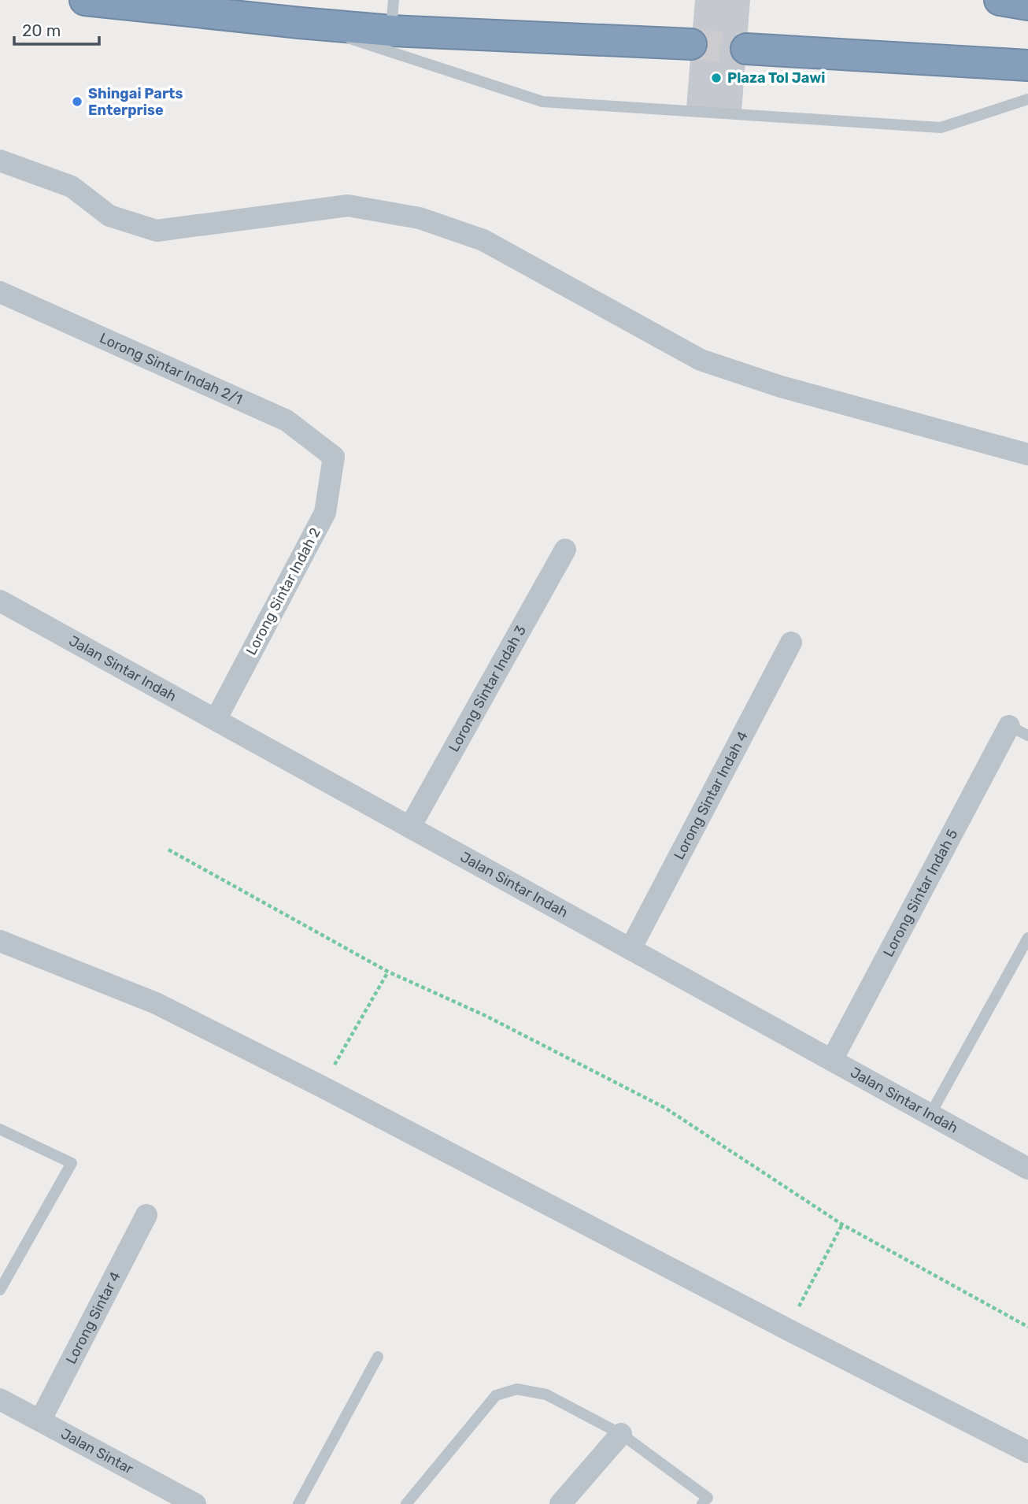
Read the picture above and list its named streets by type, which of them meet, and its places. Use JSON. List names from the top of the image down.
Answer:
{
  "streets": {
    "street": [
      "Lorong Sintar Indah 2/1",
      "Lorong Sintar Indah 2",
      "Jalan Sintar Indah",
      "Lorong Sintar Indah 3",
      "Lorong Sintar Indah 4",
      "Lorong Sintar Indah 5",
      "Lorong Sintar 4",
      "Jalan Sintar"
    ]
  },
  "crossings": [
    ["Lorong Sintar Indah 2/1", "Lorong Sintar Indah 2"],
    ["Lorong Sintar Indah 2", "Jalan Sintar Indah"],
    ["Jalan Sintar Indah", "Lorong Sintar Indah 3"],
    ["Jalan Sintar Indah", "Lorong Sintar Indah 4"],
    ["Jalan Sintar Indah", "Lorong Sintar Indah 5"],
    ["Lorong Sintar 4", "Jalan Sintar"]
  ],
  "places": ["Plaza Tol Jawi", "Shingai Parts Enterprise"],
  "scale_bar": "20 m"
}
